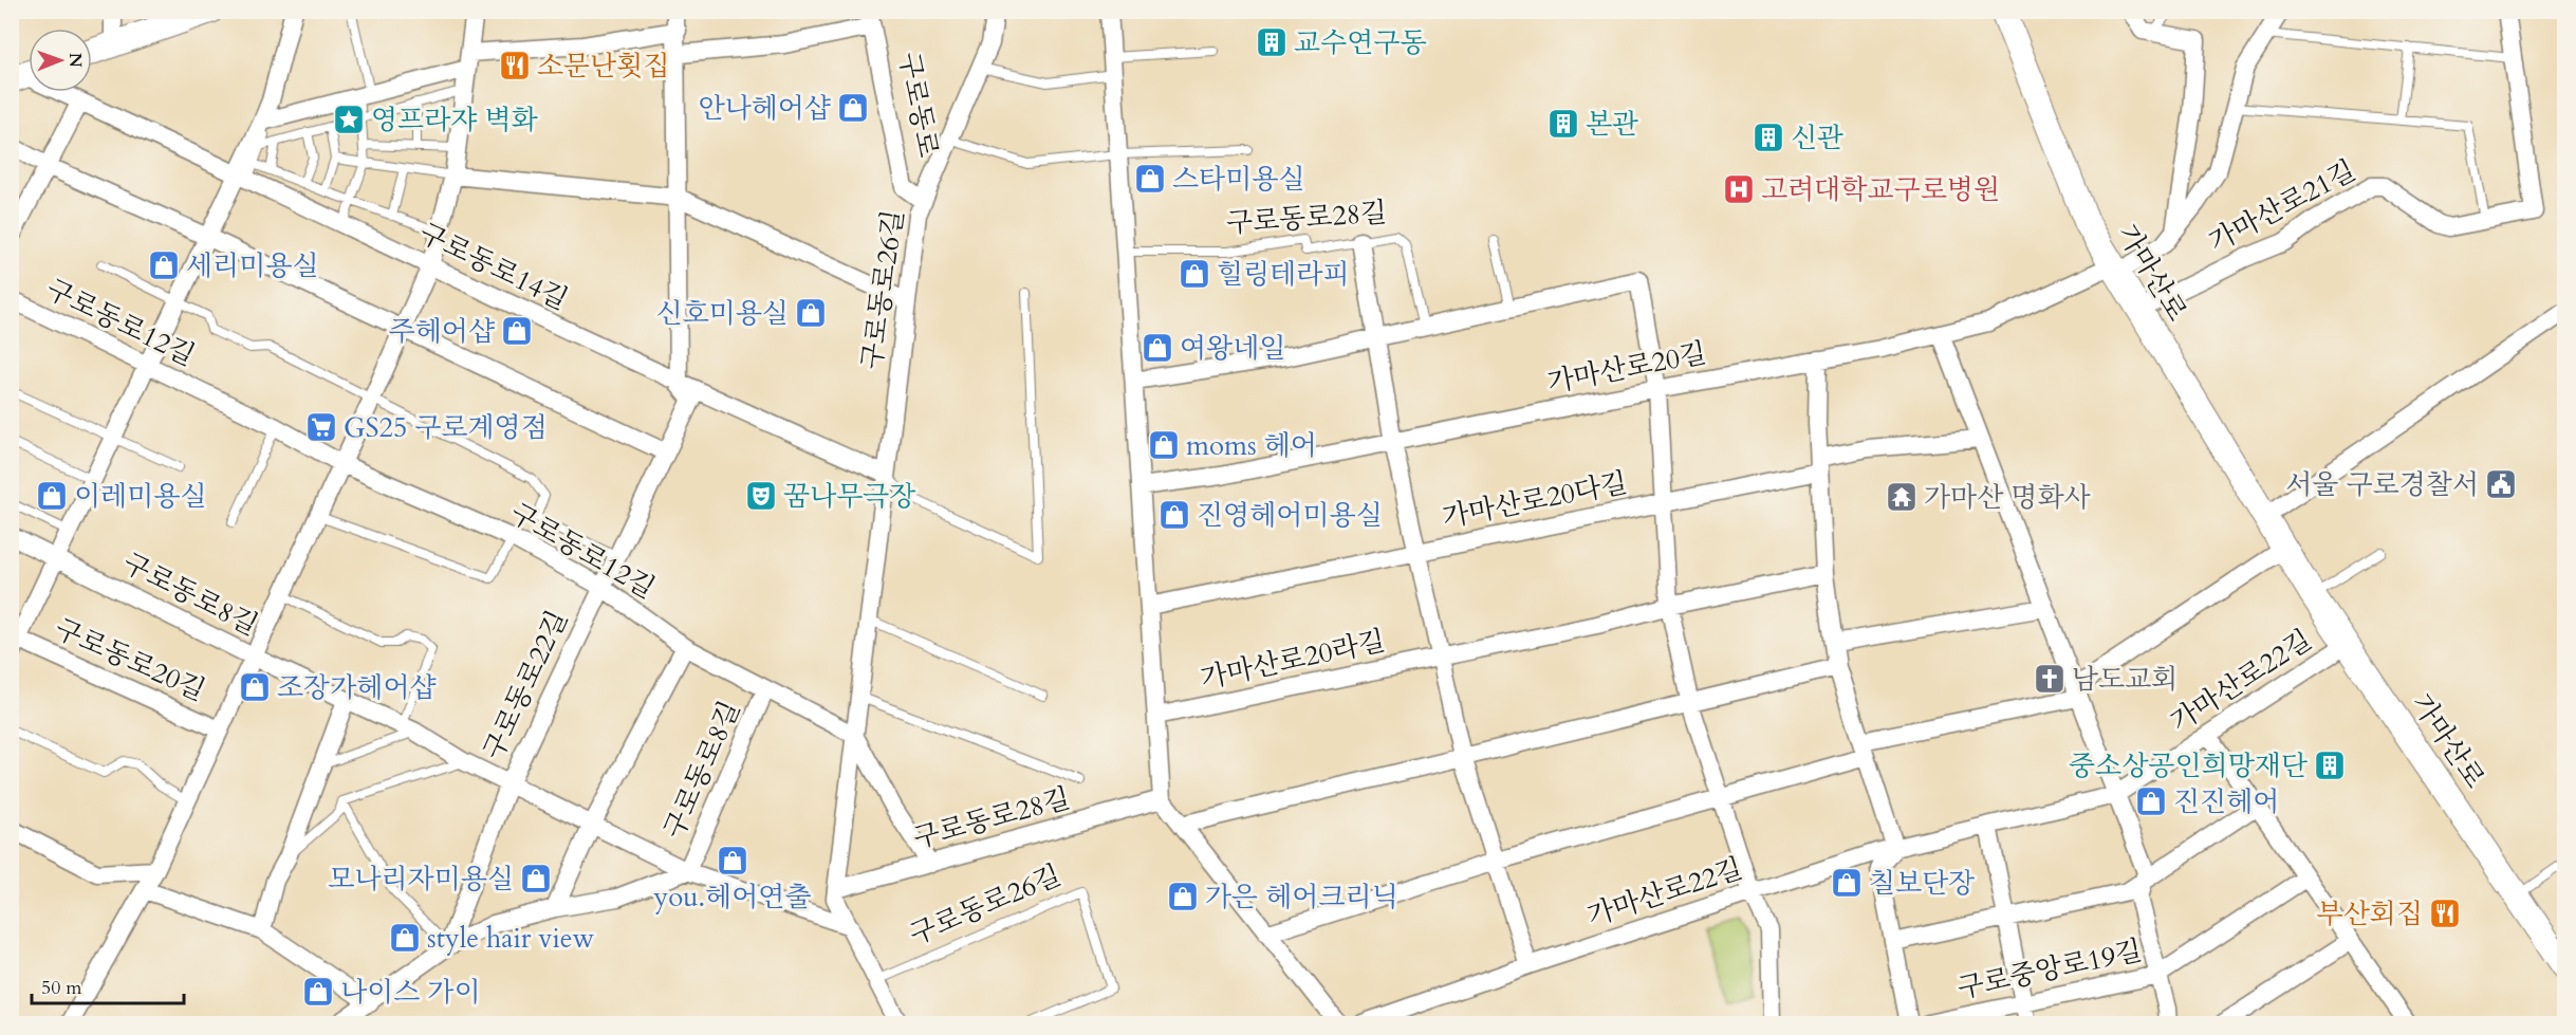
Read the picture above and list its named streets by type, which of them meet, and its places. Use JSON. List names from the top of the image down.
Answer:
{
  "streets": {
    "main road": ["가마산로"],
    "street": [
      "구로동로",
      "가마산로21길",
      "구로동로28길",
      "구로동로14길",
      "구로동로26길",
      "구로동로12길",
      "가마산로20길",
      "가마산로20다길",
      "구로동로8길",
      "구로동로20길",
      "가마산로20라길",
      "가마산로22길",
      "구로동로22길",
      "구로중앙로19길"
    ]
  },
  "crossings": [
    ["구로동로", "구로동로26길"],
    ["가마산로21길", "가마산로"],
    ["가마산로21길", "가마산로20길"],
    ["구로동로28길", "구로동로26길"],
    ["구로동로14길", "구로동로26길"],
    ["구로동로14길", "구로동로20길"],
    ["구로동로14길", "구로동로22길"],
    ["가마산로", "가마산로20길"],
    ["가마산로", "가마산로22길"],
    ["구로동로26길", "구로동로12길"],
    ["구로동로26길", "구로동로8길"],
    ["구로동로12길", "구로동로8길"],
    ["구로동로12길", "구로동로20길"],
    ["구로동로12길", "구로동로22길"],
    ["가마산로20길", "가마산로20다길"],
    ["가마산로20다길", "가마산로22길"],
    ["구로동로8길", "구로동로20길"],
    ["구로동로8길", "구로동로22길"]
  ],
  "places": {
    "building": [
      "교수연구동",
      "본관",
      "신관",
      "중소상공인희망재단"
    ],
    "restaurant": ["소문난횟집", "부산회집"],
    "shop": [
      "안나헤어샵",
      "스타미용실",
      "세리미용실",
      "힐링테라피",
      "신호미용실",
      "주헤어샵",
      "여왕네일",
      "moms 헤어",
      "이레미용실",
      "진영헤어미용실",
      "조장가헤어샵",
      "진진헤어",
      "you.헤어연출",
      "모나리자미용실",
      "칠보단장",
      "가은 헤어크리닉",
      "style hair view",
      "나이스 가이"
    ],
    "place": ["영프라쟈 벽화"],
    "hospital": ["고려대학교구로병원"],
    "supermarket": ["GS25 구로계영점"],
    "public building": ["서울 구로경찰서"],
    "theatre": ["꿈나무극장"],
    "temple": ["가마산 명화사"],
    "church": ["남도교회"]
  },
  "scale_bar": "50 m",
  "north": "right"
}
